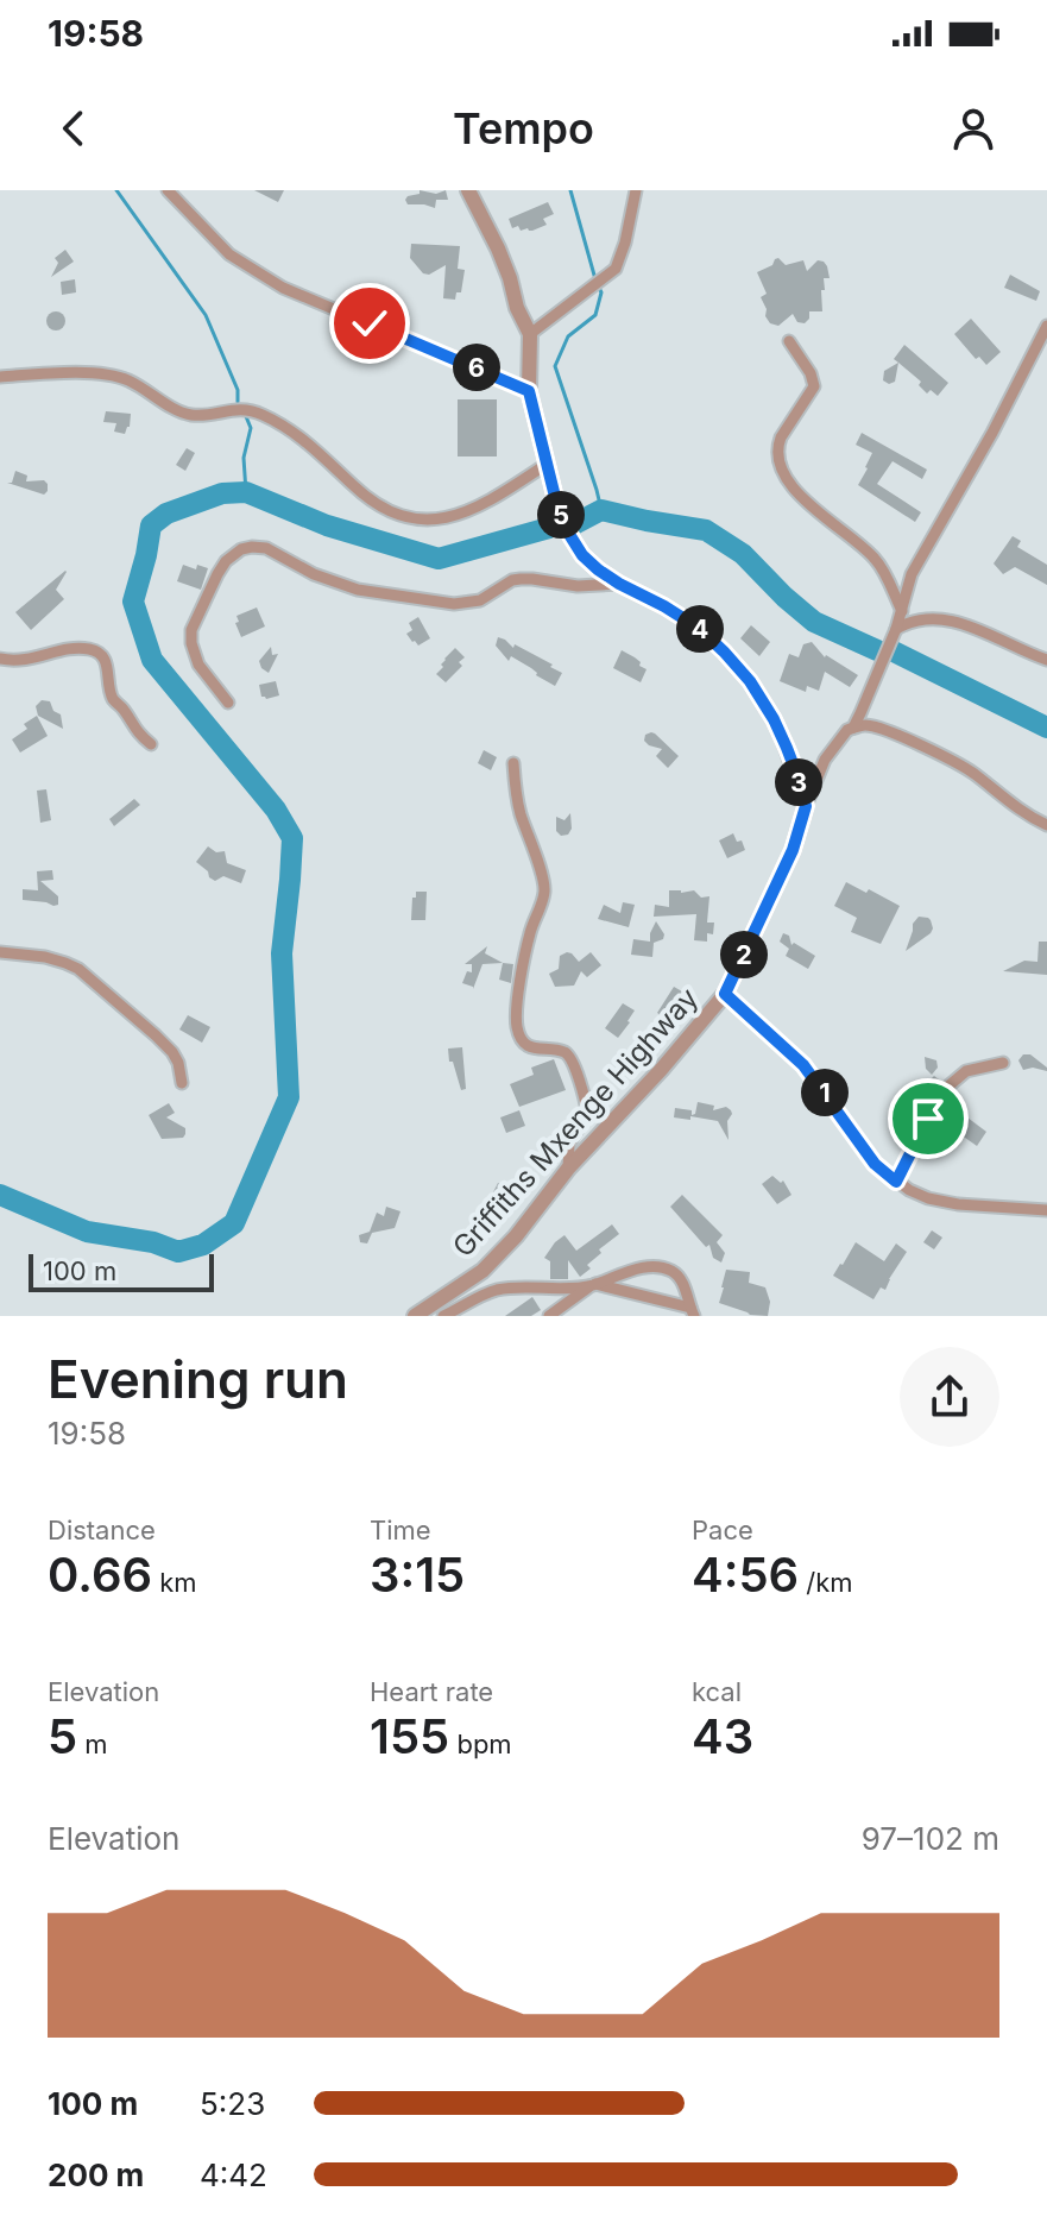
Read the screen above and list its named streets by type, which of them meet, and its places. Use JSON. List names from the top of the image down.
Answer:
{
  "streets": {
    "street": ["Griffiths Mxenge Highway"]
  },
  "scale_bar": "100 m",
  "page": {
    "status": "19:58",
    "header": "Tempo",
    "pins": [
      "6",
      "5",
      "4",
      "3",
      "2",
      "1"
    ],
    "scale": "100 m",
    "heading": ["Evening run", "19:58"],
    "stats": [
      ["Distance", "0.66 km"],
      ["Time", "3:15"],
      ["Pace", "4:56 /km"],
      ["Elevation", "5 m"],
      ["Heart rate", "155 bpm"],
      ["kcal", "43"]
    ],
    "chart": ["Elevation", "97–102 m"],
    "list": [
      {
        "name": "100 m",
        "note": "5:23"
      },
      {
        "name": "200 m",
        "note": "4:42"
      }
    ]
  }
}
